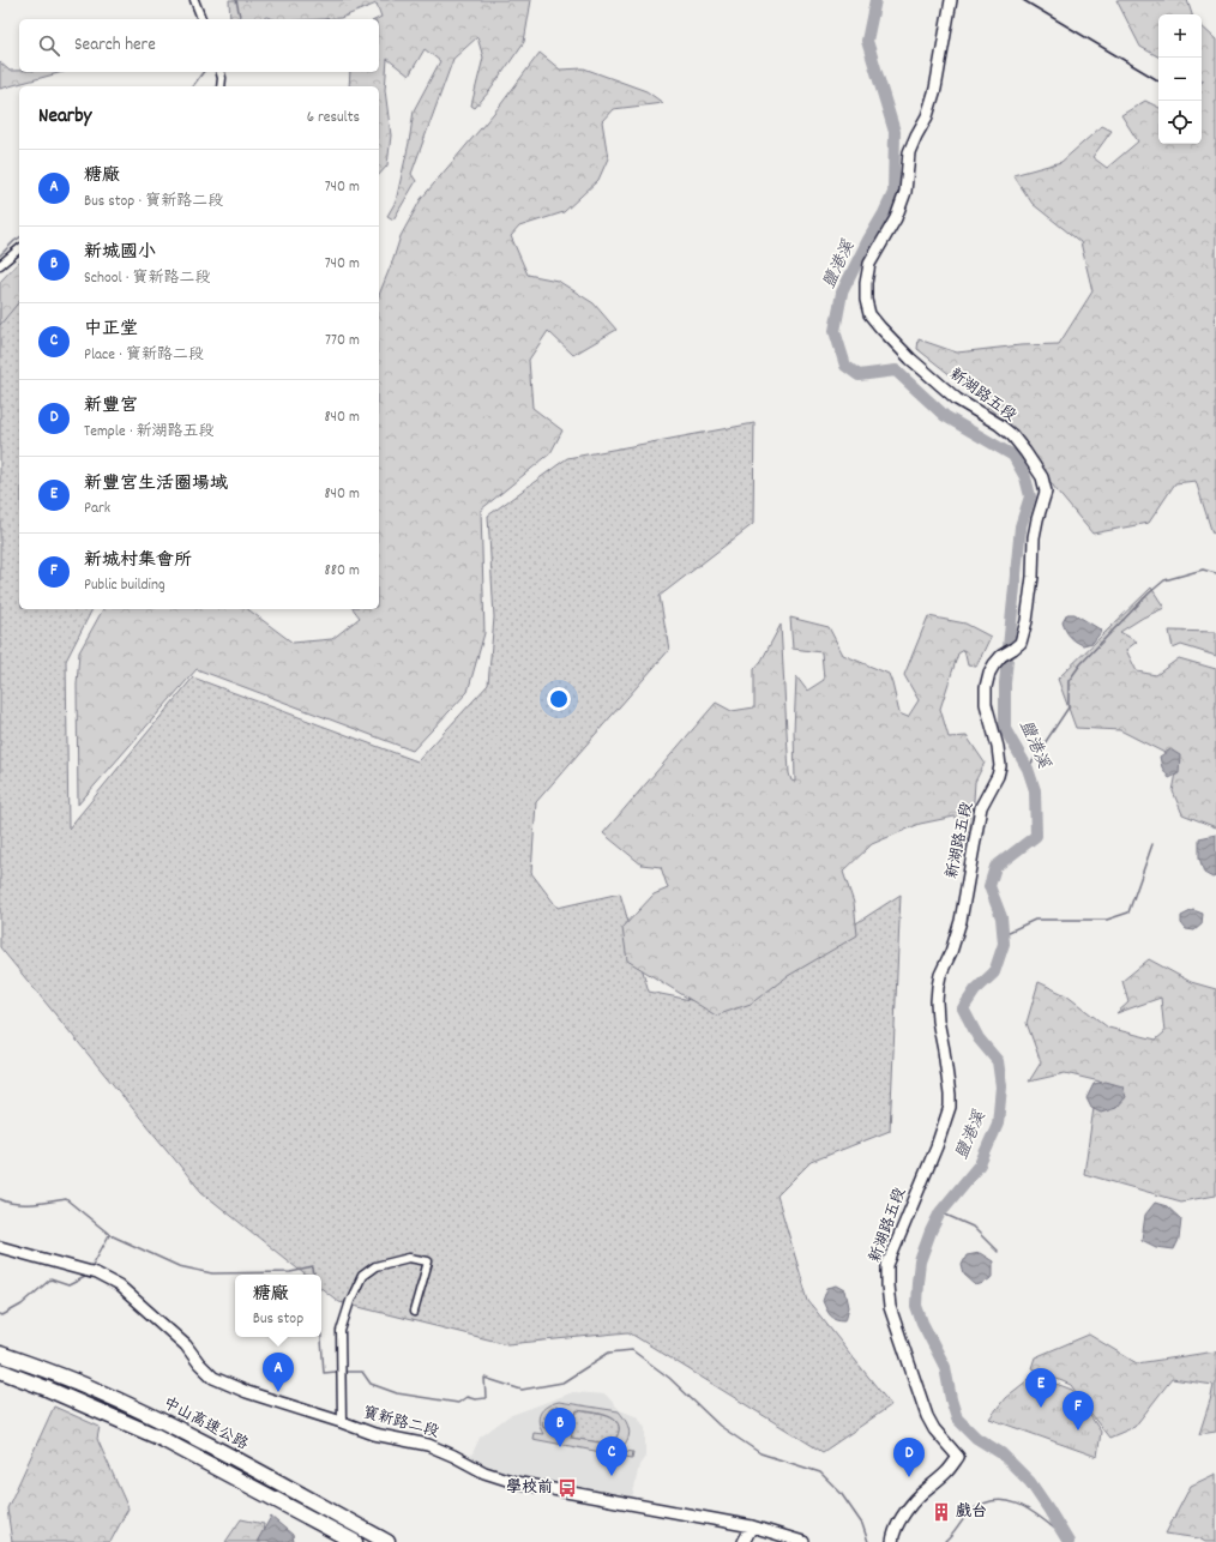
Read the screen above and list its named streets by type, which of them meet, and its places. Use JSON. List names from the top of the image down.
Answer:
{
  "streets": {
    "highway": ["中山高速公路"],
    "street": ["新湖路五段", "寶新路二段"]
  },
  "water": ["鹽港溪"],
  "places": {
    "bus stop": ["學校前"],
    "building": ["戲台"]
  },
  "page": {
    "map_buttons": ["+", "−"],
    "search": "Search here",
    "heading": ["Nearby", "6 results"],
    "list": [
      {
        "mark": "A",
        "name": "糖廠",
        "note": "Bus stop · 寶新路二段",
        "value": "740 m"
      },
      {
        "mark": "B",
        "name": "新城國小",
        "note": "School · 寶新路二段",
        "value": "740 m"
      },
      {
        "mark": "C",
        "name": "中正堂",
        "note": "Place · 寶新路二段",
        "value": "770 m"
      },
      {
        "mark": "D",
        "name": "新豐宮",
        "note": "Temple · 新湖路五段",
        "value": "840 m"
      },
      {
        "mark": "E",
        "name": "新豐宮生活圈場域",
        "note": "Park",
        "value": "840 m"
      },
      {
        "mark": "F",
        "name": "新城村集會所",
        "note": "Public building",
        "value": "880 m"
      }
    ],
    "popup": ["糖廠", "Bus stop"],
    "pins": [
      "A",
      "E",
      "F",
      "B",
      "C",
      "D"
    ]
  }
}
